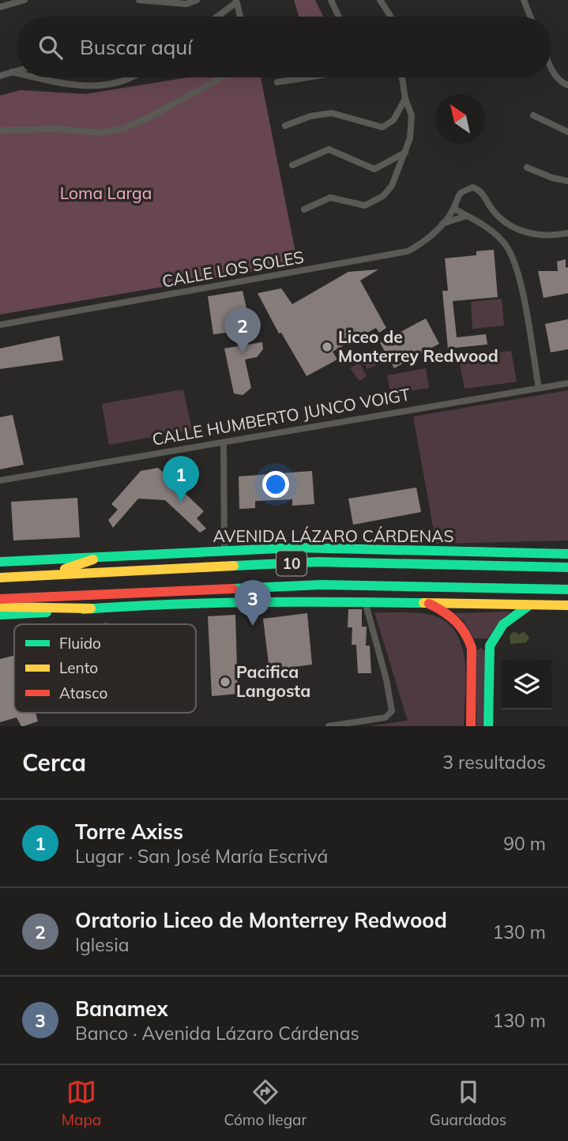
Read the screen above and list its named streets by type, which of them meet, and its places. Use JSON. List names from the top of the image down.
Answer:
{
  "streets": {
    "main road": ["AVENIDA LÁZARO CÁRDENAS", "10"],
    "street": ["CALLE LOS SOLES", "CALLE HUMBERTO JUNCO VOIGT"]
  },
  "parks": ["Loma Larga"],
  "places": ["Liceo de Monterrey Redwood", "Pacifica Langosta"],
  "legend": ["Fluido", "Lento", "Atasco"],
  "north": "top left",
  "page": {
    "search": "Buscar aquí",
    "pins": ["2", "1", "3"],
    "heading": ["Cerca", "3 resultados"],
    "list": [
      {
        "mark": "1",
        "name": "Torre Axiss",
        "note": "Lugar · San José María Escrivá",
        "value": "90 m"
      },
      {
        "mark": "2",
        "name": "Oratorio Liceo de Monterrey Redwood",
        "note": "Iglesia",
        "value": "130 m"
      },
      {
        "mark": "3",
        "name": "Banamex",
        "note": "Banco · Avenida Lázaro Cárdenas",
        "value": "130 m"
      }
    ],
    "nav": ["Mapa", "Cómo llegar", "Guardados"]
  }
}
